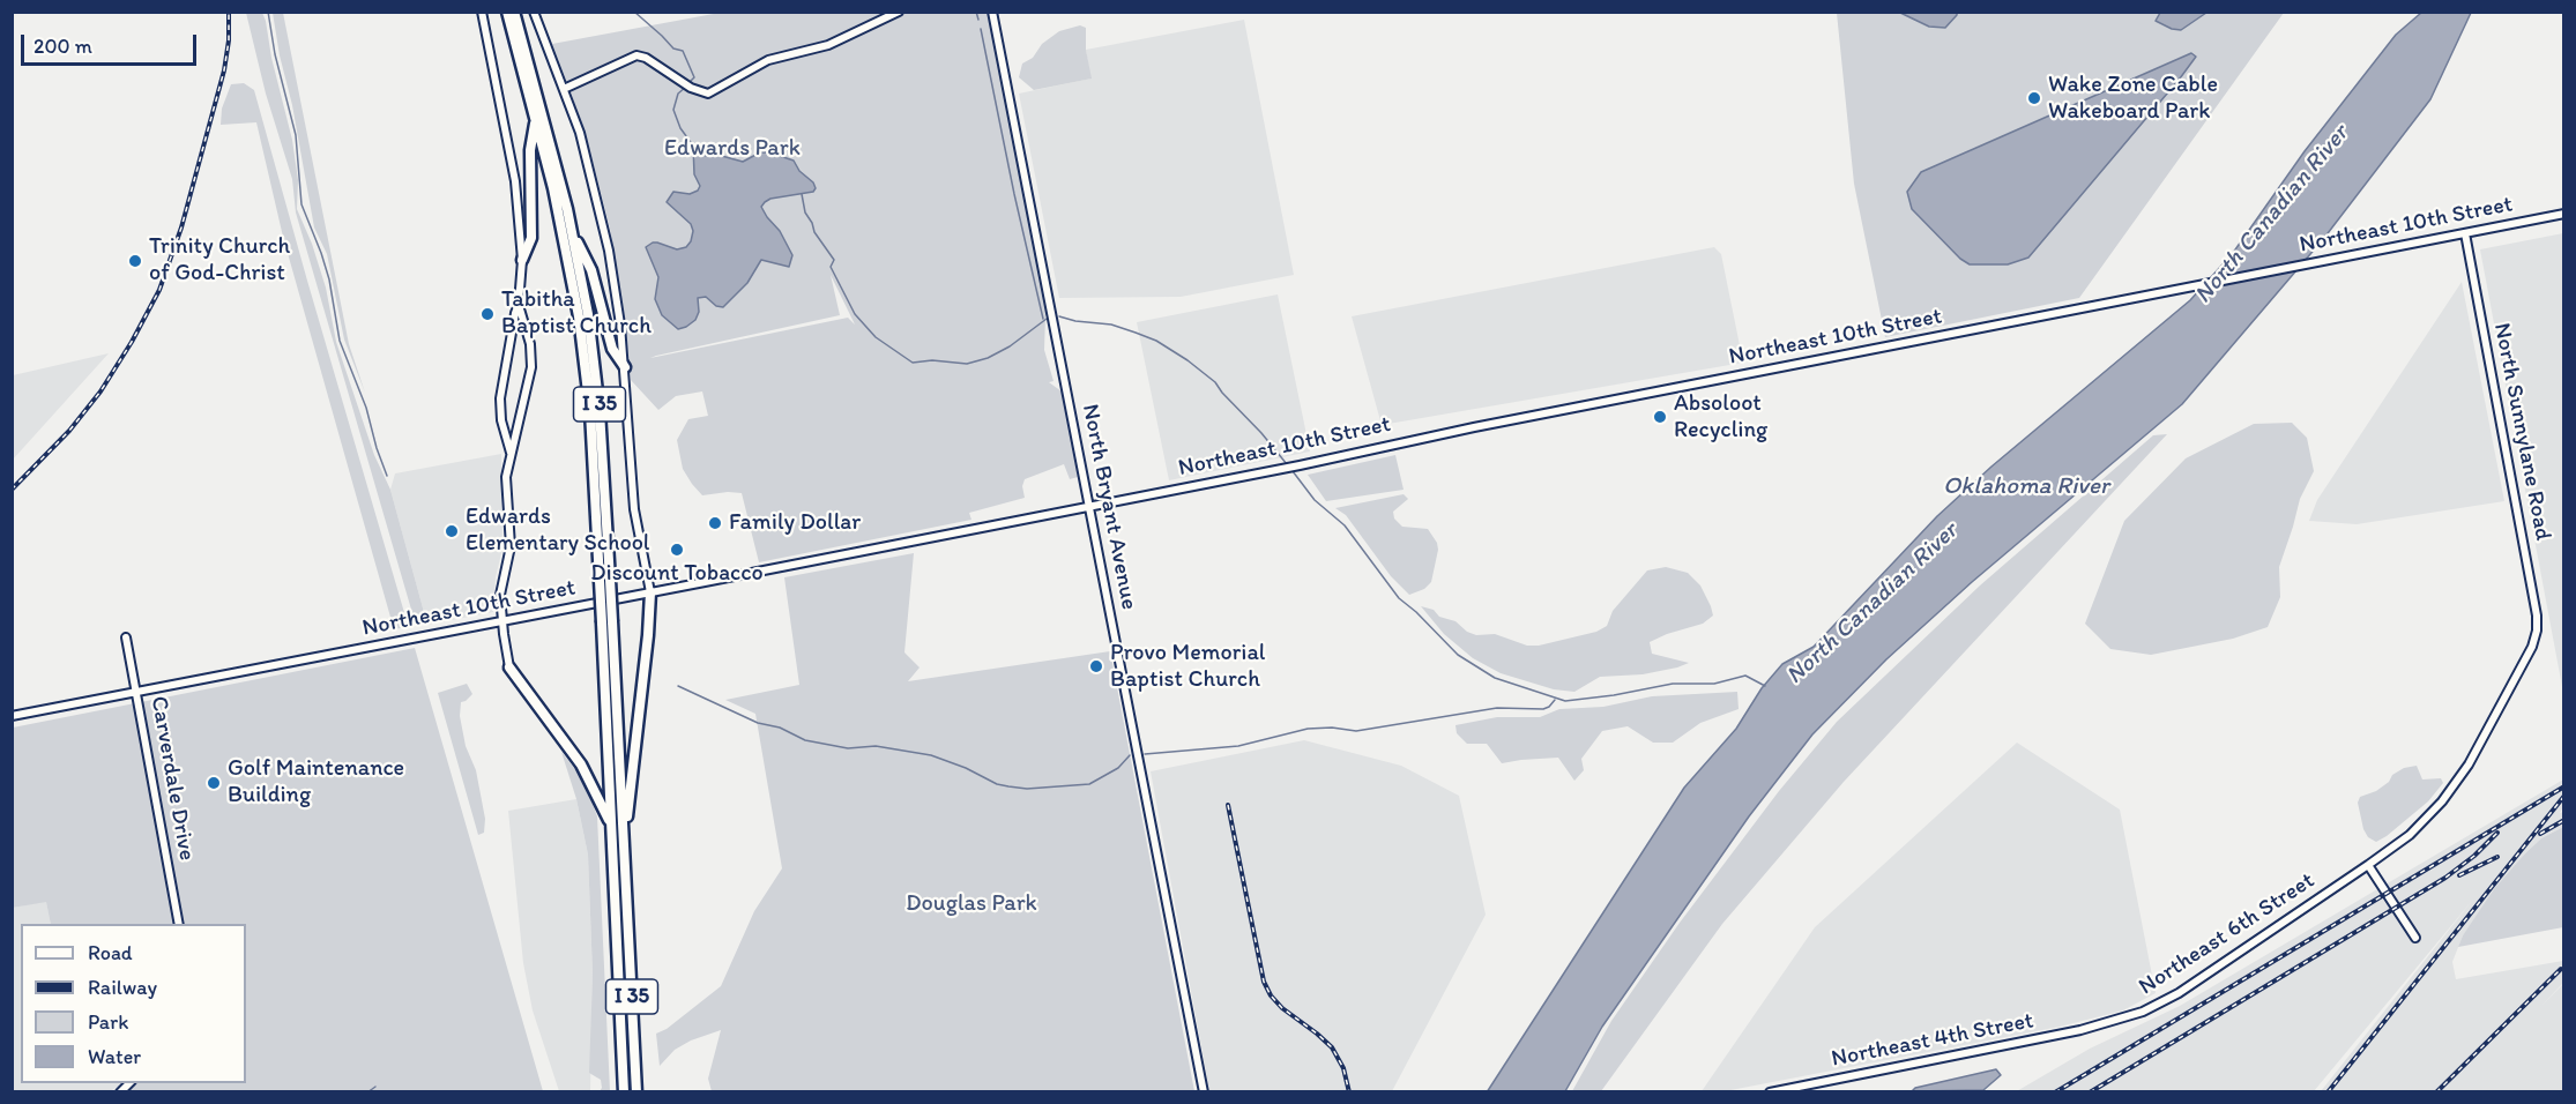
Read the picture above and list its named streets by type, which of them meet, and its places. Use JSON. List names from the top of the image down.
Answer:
{
  "streets": {
    "highway": ["I 35"],
    "main road": [
      "Northeast 10th Street",
      "North Sunnylane Road",
      "North Bryant Avenue",
      "Carverdale Drive",
      "Northeast 6th Street",
      "Northeast 4th Street"
    ]
  },
  "crossings": [
    ["Northeast 10th Street", "North Sunnylane Road"],
    ["Northeast 10th Street", "North Bryant Avenue"],
    ["Northeast 10th Street", "Carverdale Drive"],
    ["North Sunnylane Road", "Northeast 6th Street"],
    ["Northeast 6th Street", "Northeast 4th Street"]
  ],
  "water": ["North Canadian River", "Oklahoma River"],
  "parks": ["Edwards Park", "Douglas Park"],
  "places": [
    "Wake Zone Cable Wakeboard Park",
    "Trinity Church of God-Christ",
    "Tabitha Baptist Church",
    "Absoloot Recycling",
    "Family Dollar",
    "Edwards Elementary School",
    "Discount Tobacco",
    "Provo Memorial Baptist Church",
    "Golf Maintenance Building"
  ],
  "legend": [
    "Road",
    "Railway",
    "Park",
    "Water"
  ],
  "scale_bar": "200 m"
}
